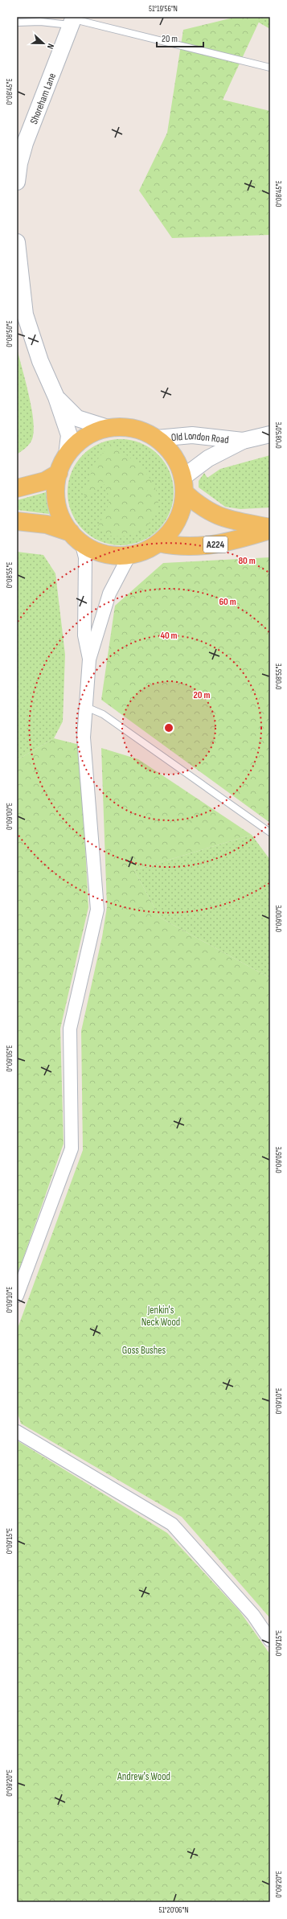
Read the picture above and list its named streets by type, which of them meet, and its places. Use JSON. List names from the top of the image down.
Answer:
{
  "streets": {
    "main road": ["A224"],
    "street": ["Shoreham Lane", "Old London Road"]
  },
  "parks": ["Jenkin's Neck Wood", "Goss Bushes", "Andrew's Wood"],
  "scale_bar": "20 m",
  "north": "right",
  "coordinates": [
    "51°19'56\"N",
    "0°08'45\"E",
    "0°08'50\"E",
    "0°08'55\"E",
    "0°09'00\"E",
    "0°09'05\"E",
    "0°09'10\"E",
    "0°09'15\"E",
    "0°09'20\"E",
    "51°20'06\"N"
  ],
  "rings": [
    "80 m",
    "60 m",
    "40 m",
    "20 m"
  ]
}
